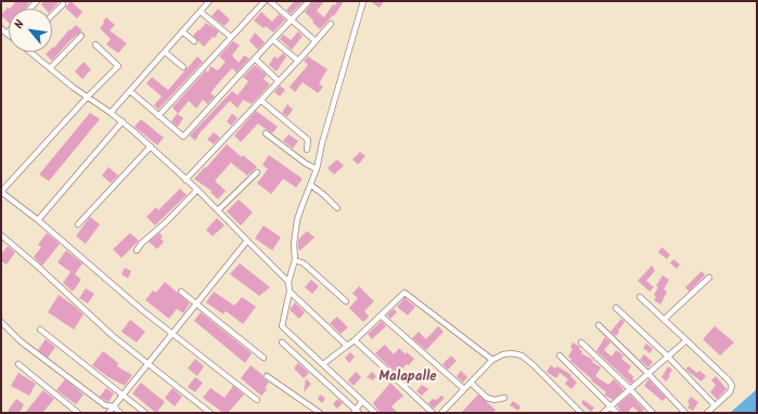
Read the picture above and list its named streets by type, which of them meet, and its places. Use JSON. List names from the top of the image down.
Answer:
{
  "districts": ["Malapalle"],
  "north": "top left"
}
